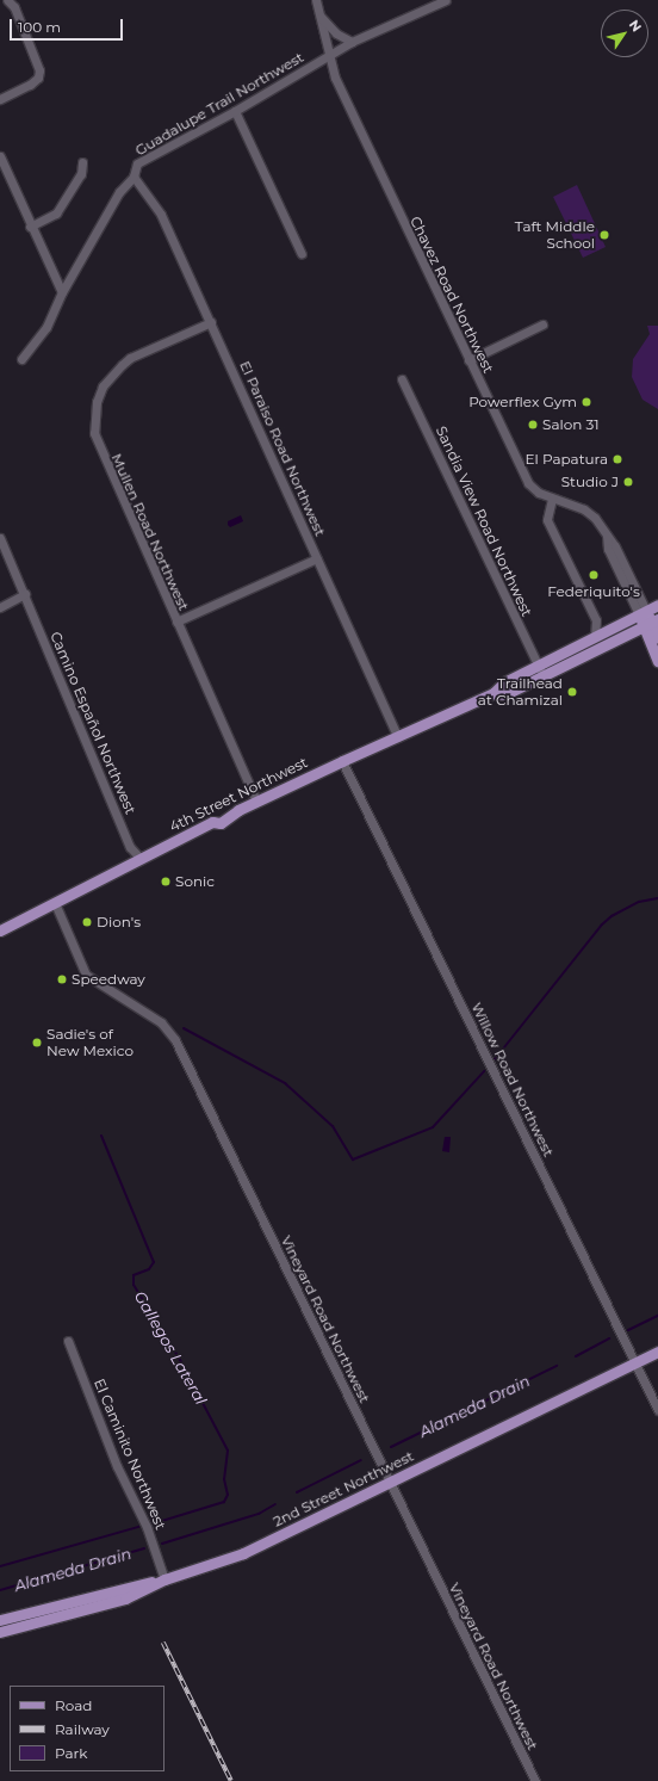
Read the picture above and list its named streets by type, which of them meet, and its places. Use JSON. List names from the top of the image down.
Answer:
{
  "streets": {
    "main road": ["4th Street Northwest", "2nd Street Northwest"],
    "street": [
      "Guadalupe Trail Northwest",
      "Chavez Road Northwest",
      "El Paraiso Road Northwest",
      "Sandia View Road Northwest",
      "Mullen Road Northwest",
      "Camino Español Northwest",
      "Willow Road Northwest",
      "Vineyard Road Northwest",
      "El Caminito Northwest"
    ]
  },
  "crossings": [
    ["Guadalupe Trail Northwest", "Chavez Road Northwest"],
    ["Guadalupe Trail Northwest", "El Paraiso Road Northwest"],
    ["Chavez Road Northwest", "4th Street Northwest"],
    ["El Paraiso Road Northwest", "Mullen Road Northwest"],
    ["El Paraiso Road Northwest", "4th Street Northwest"],
    ["Sandia View Road Northwest", "4th Street Northwest"],
    ["Mullen Road Northwest", "4th Street Northwest"],
    ["Camino Español Northwest", "4th Street Northwest"],
    ["4th Street Northwest", "Willow Road Northwest"],
    ["4th Street Northwest", "Vineyard Road Northwest"],
    ["Willow Road Northwest", "2nd Street Northwest"],
    ["Vineyard Road Northwest", "2nd Street Northwest"],
    ["El Caminito Northwest", "2nd Street Northwest"]
  ],
  "water": ["Gallegos Lateral", "Alameda Drain"],
  "places": [
    "Taft Middle School",
    "Powerflex Gym",
    "Salon 31",
    "El Papatura",
    "Studio J",
    "Federiquito's",
    "Trailhead at Chamizal",
    "Sonic",
    "Dion's",
    "Speedway",
    "Sadie's of New Mexico"
  ],
  "legend": ["Road", "Railway", "Park"],
  "scale_bar": "100 m",
  "north": "top right"
}
